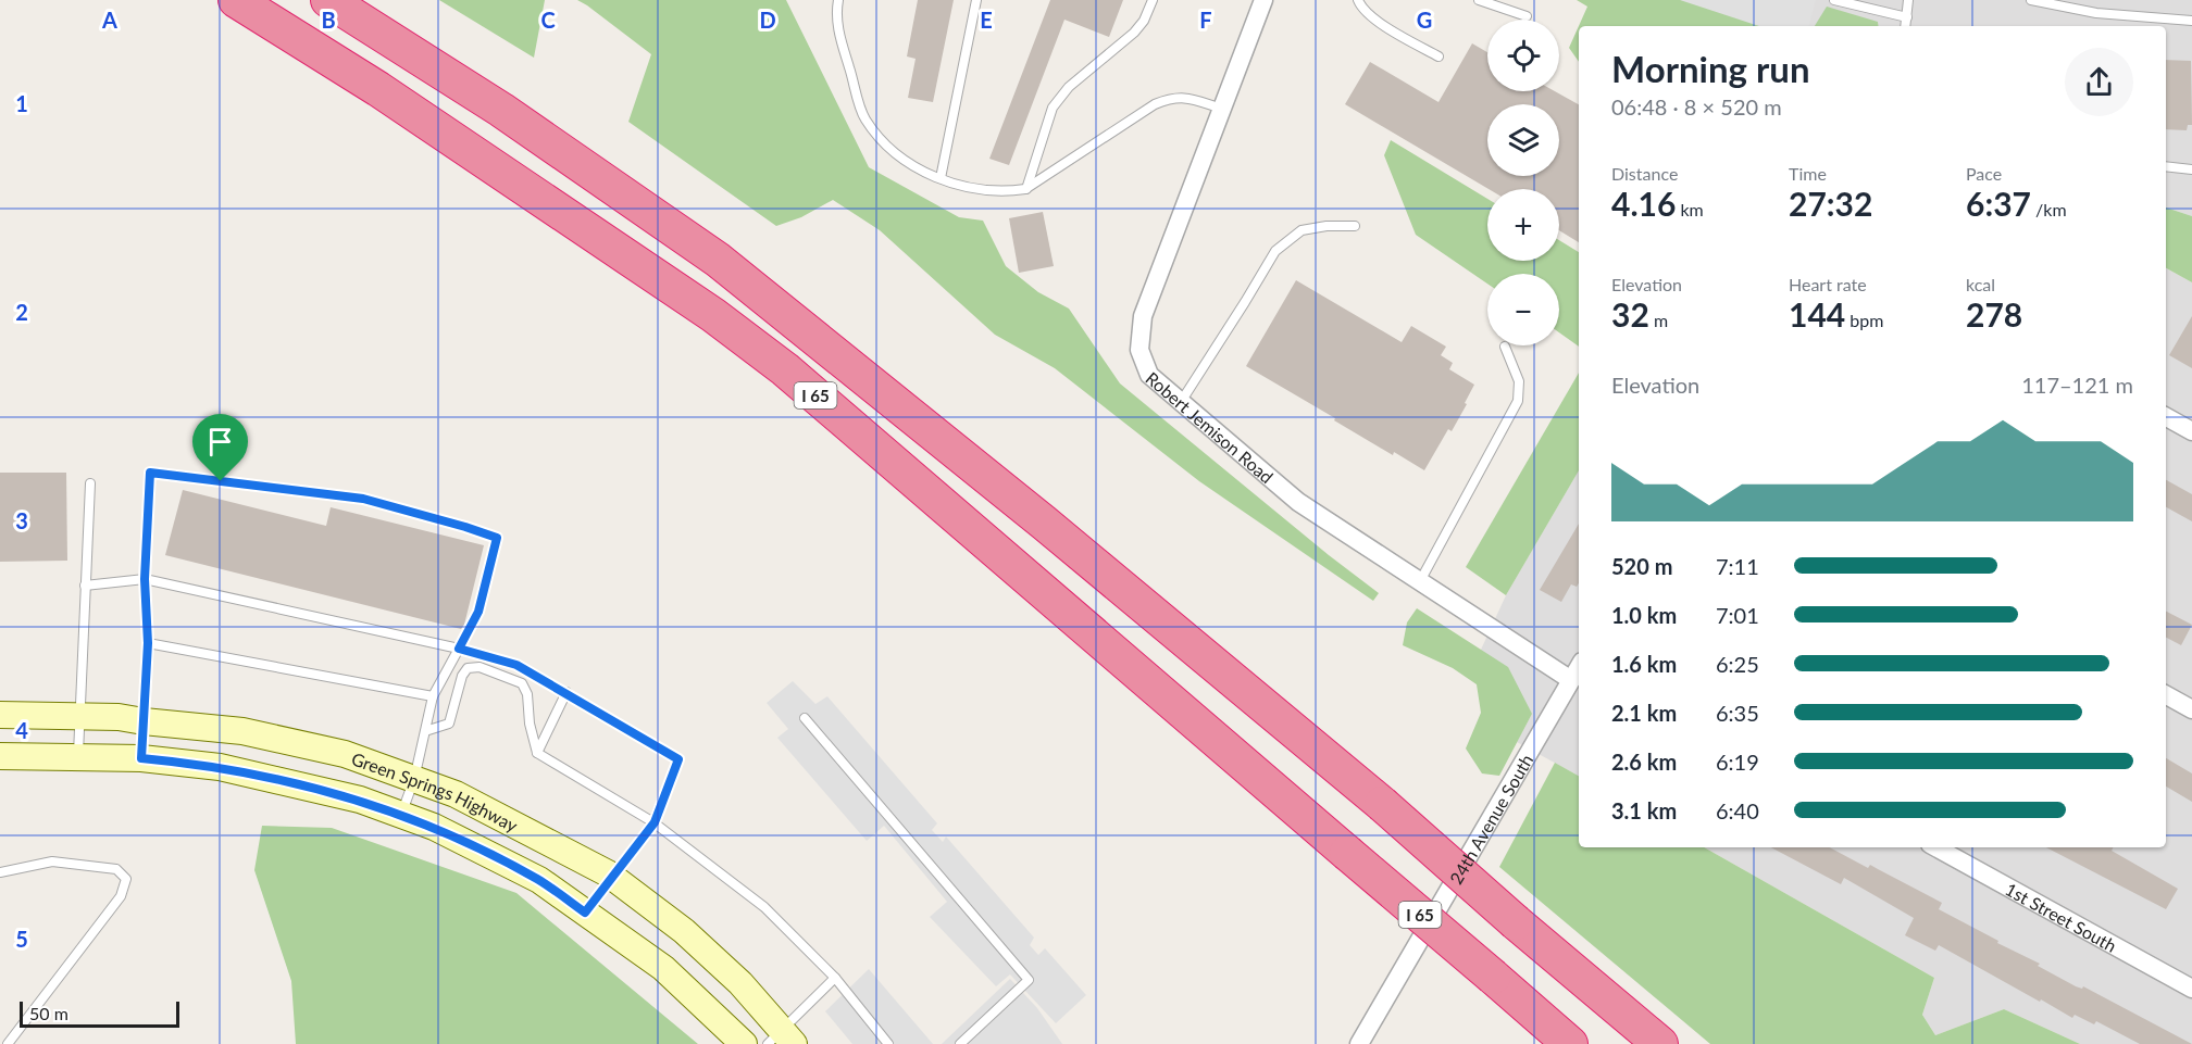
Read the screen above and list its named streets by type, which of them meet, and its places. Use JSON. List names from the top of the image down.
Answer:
{
  "streets": {
    "highway": ["I 65"],
    "main road": ["Green Springs Highway"],
    "street": ["Robert Jemison Road", "24th Avenue South", "1st Street South"]
  },
  "crossings": [
    ["Robert Jemison Road", "24th Avenue South"]
  ],
  "scale_bar": "50 m",
  "page": {
    "map_buttons": ["+", "−"],
    "heading": ["Morning run", "06:48 · 8 × 520 m"],
    "stats": [
      ["Distance", "4.16 km"],
      ["Time", "27:32"],
      ["Pace", "6:37 /km"],
      ["Elevation", "32 m"],
      ["Heart rate", "144 bpm"],
      ["kcal", "278"]
    ],
    "chart": ["Elevation", "117–121 m"],
    "list": [
      {
        "name": "520 m",
        "note": "7:11"
      },
      {
        "name": "1.0 km",
        "note": "7:01"
      },
      {
        "name": "1.6 km",
        "note": "6:25"
      },
      {
        "name": "2.1 km",
        "note": "6:35"
      },
      {
        "name": "2.6 km",
        "note": "6:19"
      },
      {
        "name": "3.1 km",
        "note": "6:40"
      }
    ],
    "scale": "50 m"
  },
  "grid": {
    "columns": [
      "A",
      "B",
      "C",
      "D",
      "E",
      "F",
      "G"
    ],
    "rows": [
      "1",
      "2",
      "3",
      "4",
      "5"
    ]
  }
}
